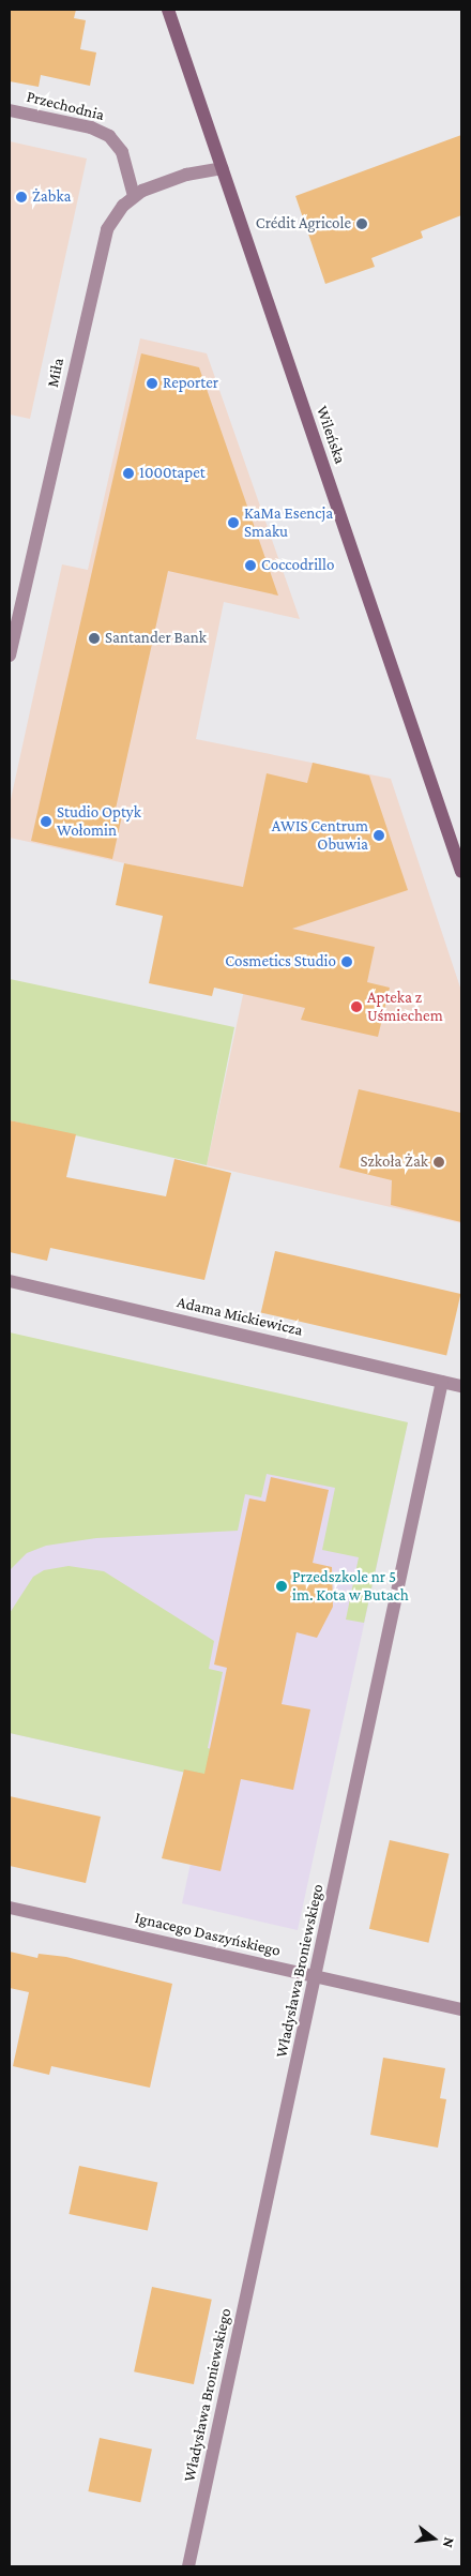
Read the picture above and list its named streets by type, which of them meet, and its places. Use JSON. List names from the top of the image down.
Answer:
{
  "streets": {
    "street": [
      "Przechodnia",
      "Miła",
      "Wileńska",
      "Adama Mickiewicza",
      "Ignacego Daszyńskiego",
      "Władysława Broniewskiego"
    ]
  },
  "crossings": [
    ["Przechodnia", "Miła"],
    ["Miła", "Wileńska"],
    ["Adama Mickiewicza", "Władysława Broniewskiego"],
    ["Ignacego Daszyńskiego", "Władysława Broniewskiego"]
  ],
  "places": [
    "Żabka",
    "Crédit Agricole",
    "Reporter",
    "1000tapet",
    "KaMa Esencja Smaku",
    "Coccodrillo",
    "Santander Bank",
    "Studio Optyk Wołomin",
    "AWIS Centrum Obuwia",
    "Cosmetics Studio",
    "Apteka z Uśmiechem",
    "Szkoła Żak",
    "Przedszkole nr 5 im. Kota w Butach"
  ],
  "north": "right"
}
